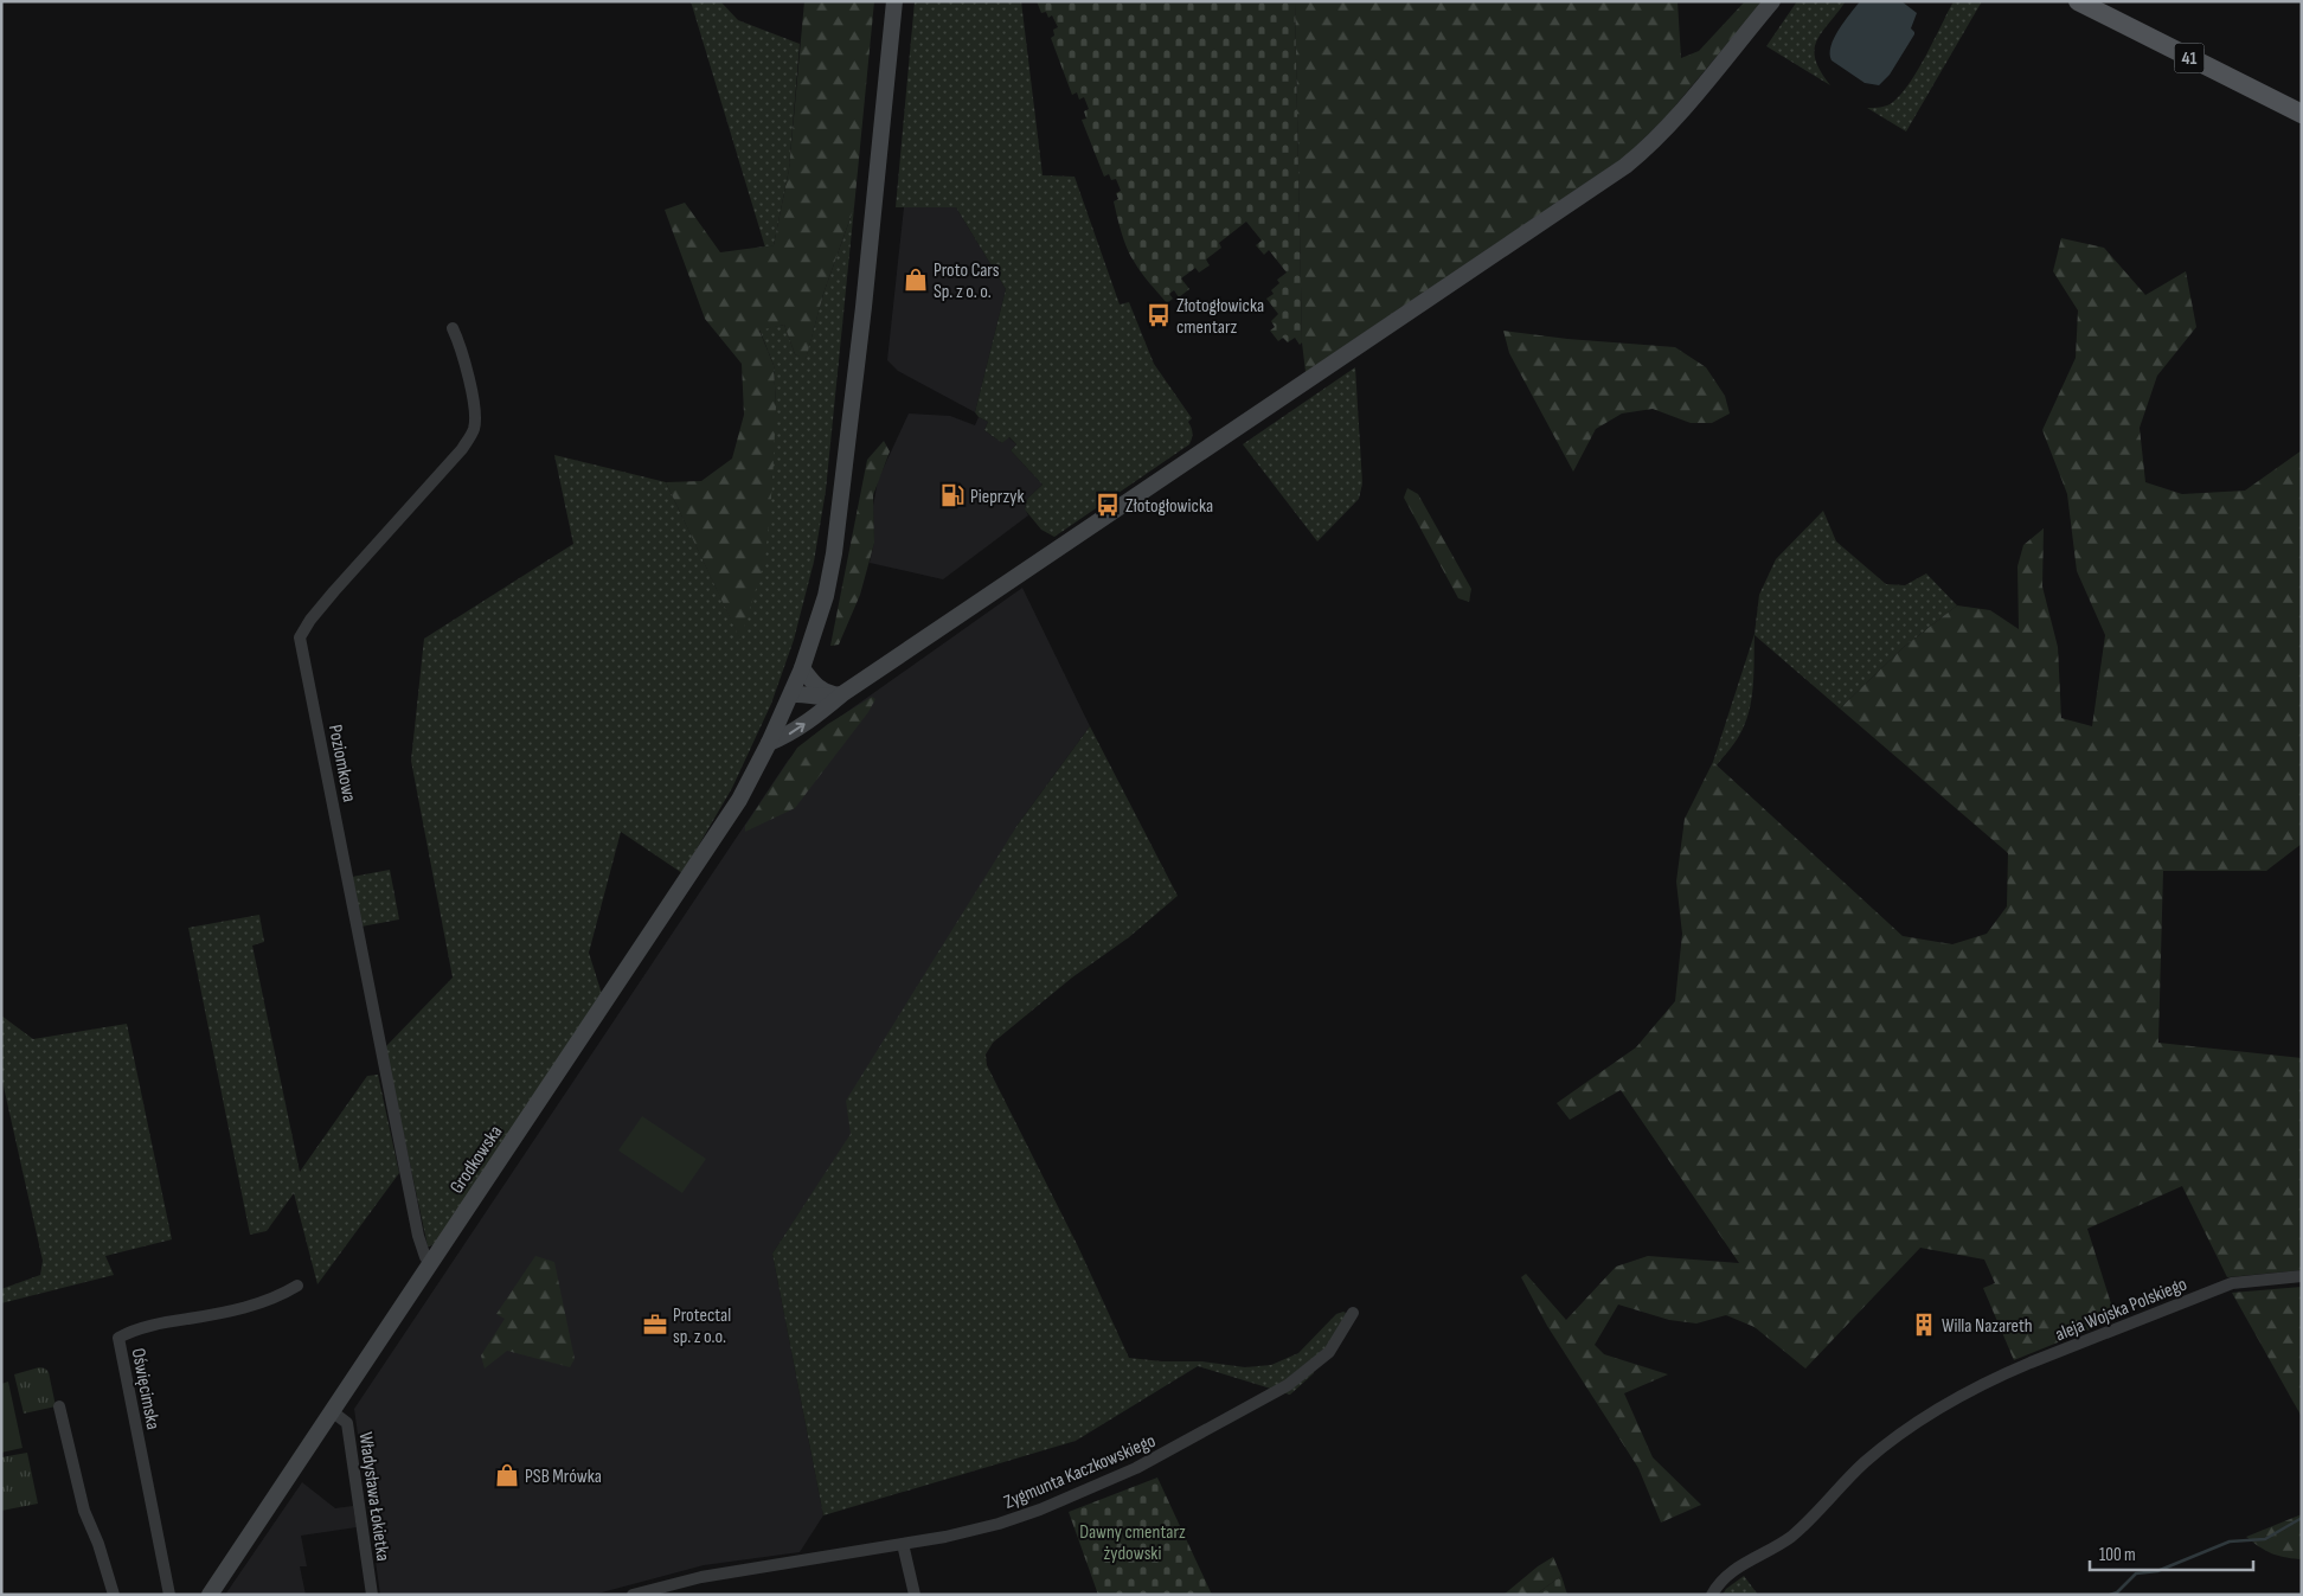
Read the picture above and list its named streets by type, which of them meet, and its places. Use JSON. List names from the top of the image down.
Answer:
{
  "streets": {
    "main road": ["41", "Grodkowska"],
    "street": [
      "Poziomkowa",
      "aleja Wojska Polskiego",
      "Oświęcimska",
      "Zygmunta Kaczkowskiego",
      "Władysława Łokietka"
    ]
  },
  "crossings": [
    ["Poziomkowa", "Grodkowska"],
    ["Grodkowska", "Władysława Łokietka"]
  ],
  "parks": ["Dawny cmentarz żydowski"],
  "places": {
    "shop": ["Proto Cars Sp. z o. o.", "PSB Mrówka"],
    "bus stop": ["Złotogłowicka cmentarz", "Złotogłowicka"],
    "fuel station": ["Pieprzyk"],
    "office": ["Protectal sp. z o.o."],
    "building": ["Willa Nazareth"]
  },
  "scale_bar": "100 m"
}
